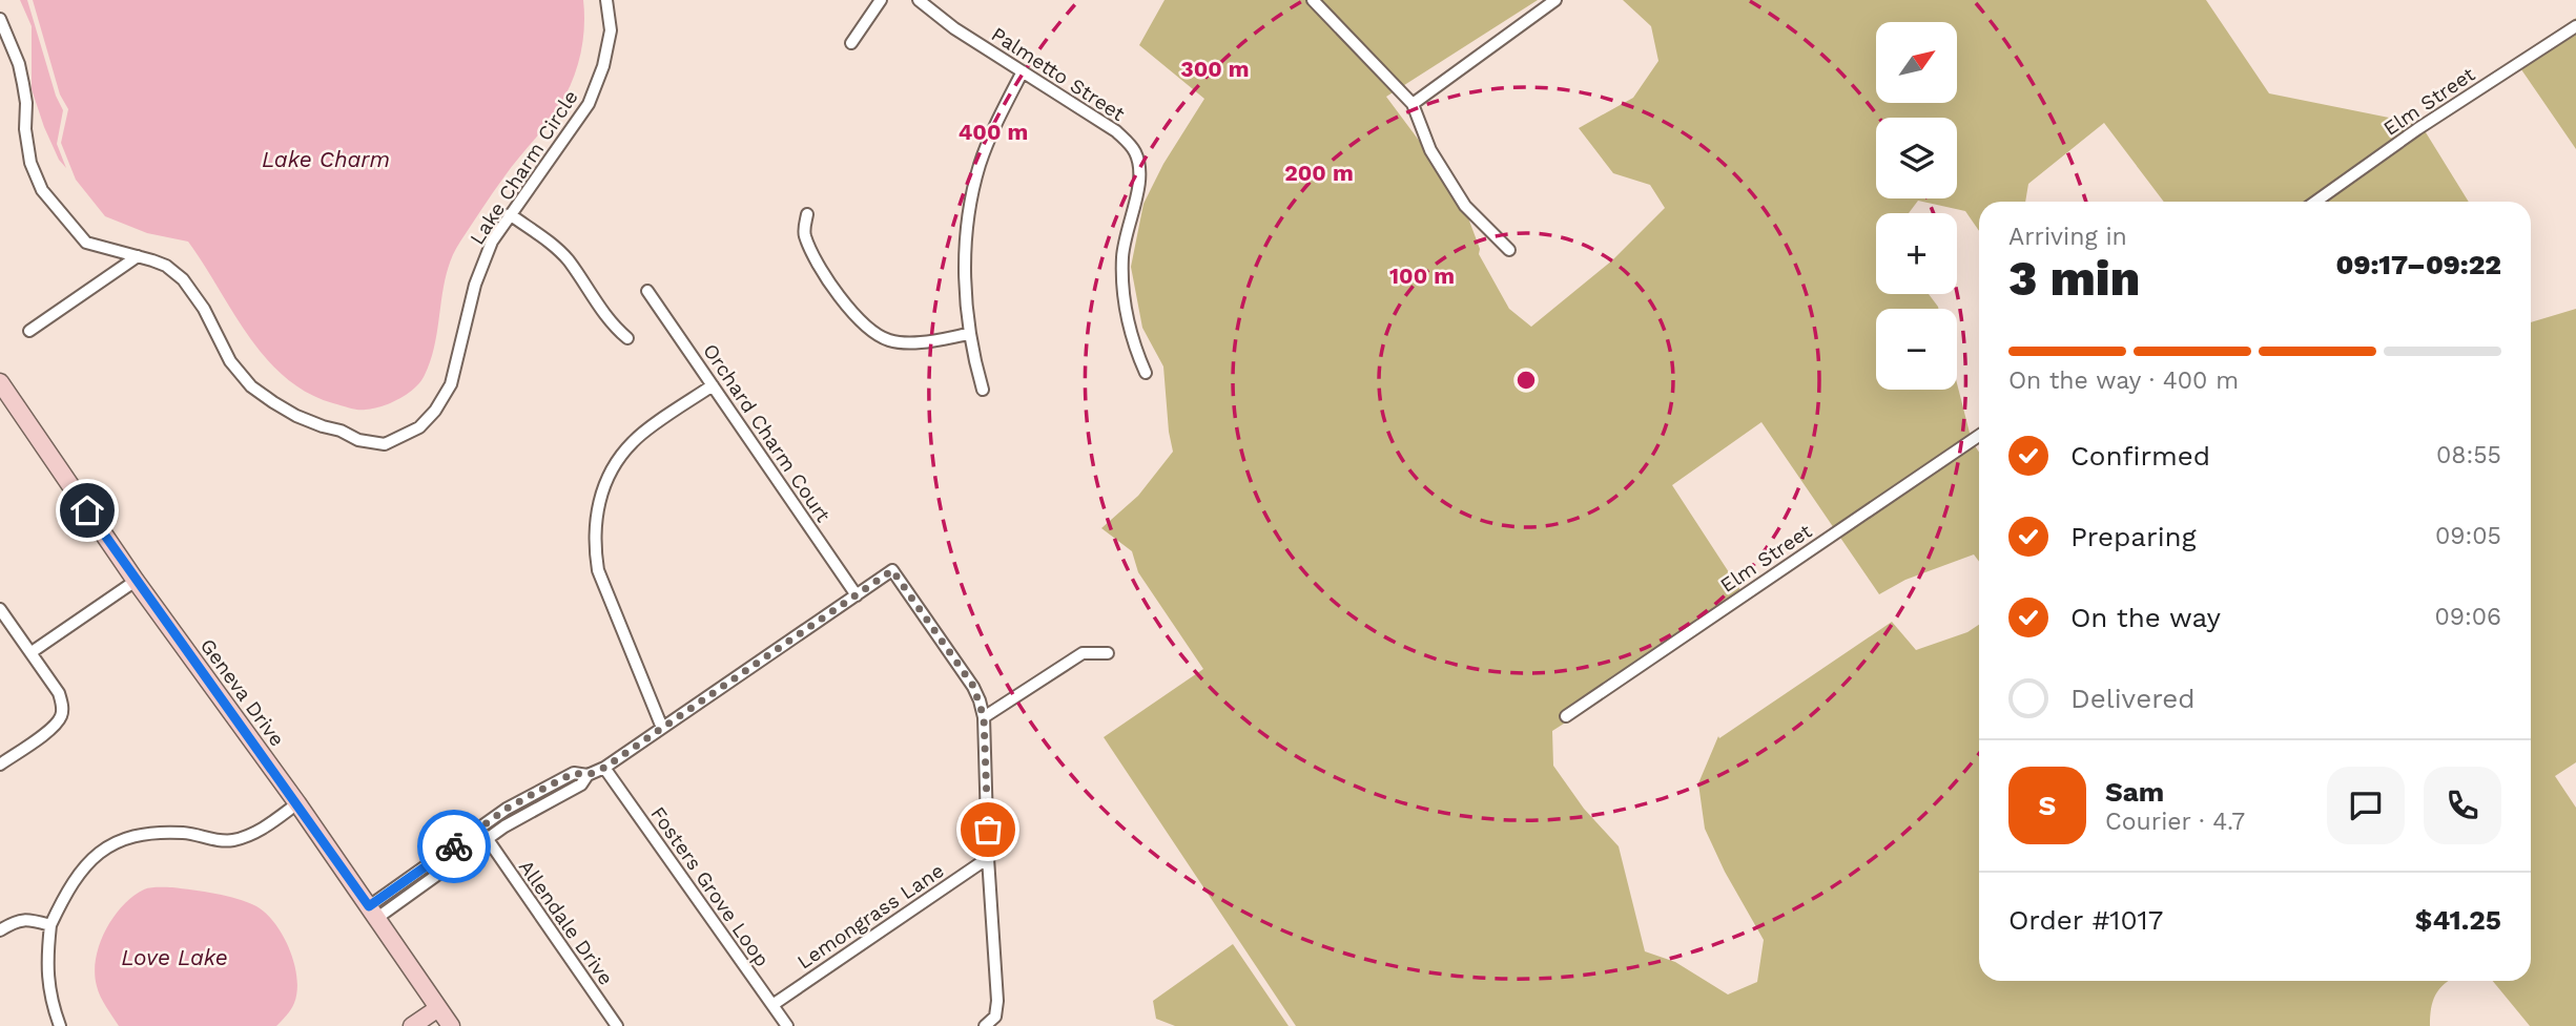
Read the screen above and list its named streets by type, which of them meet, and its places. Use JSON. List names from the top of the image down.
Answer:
{
  "streets": {
    "main road": ["Geneva Drive"],
    "street": [
      "Palmetto Street",
      "Elm Street",
      "Lake Charm Circle",
      "Orchard Charm Court",
      "Fosters Grove Loop",
      "Lemongrass Lane",
      "Allendale Drive"
    ]
  },
  "crossings": [
    ["Fosters Grove Loop", "Lemongrass Lane"]
  ],
  "water": ["Lake Charm", "Love Lake"],
  "north": "top right",
  "page": {
    "map_buttons": ["+", "−"],
    "heading": ["3 min", "Arriving in", "09:17–09:22"],
    "panel": [
      "Sam",
      "Courier · 4.7",
      "Order #1017",
      "$41.25"
    ],
    "bar": "On the way · 400 m",
    "list": [
      ["Confirmed", "08:55"],
      ["Preparing", "09:05"],
      ["On the way", "09:06"],
      "Delivered"
    ],
    "round": "S"
  },
  "rings": [
    "300 m",
    "400 m",
    "200 m",
    "100 m"
  ]
}
